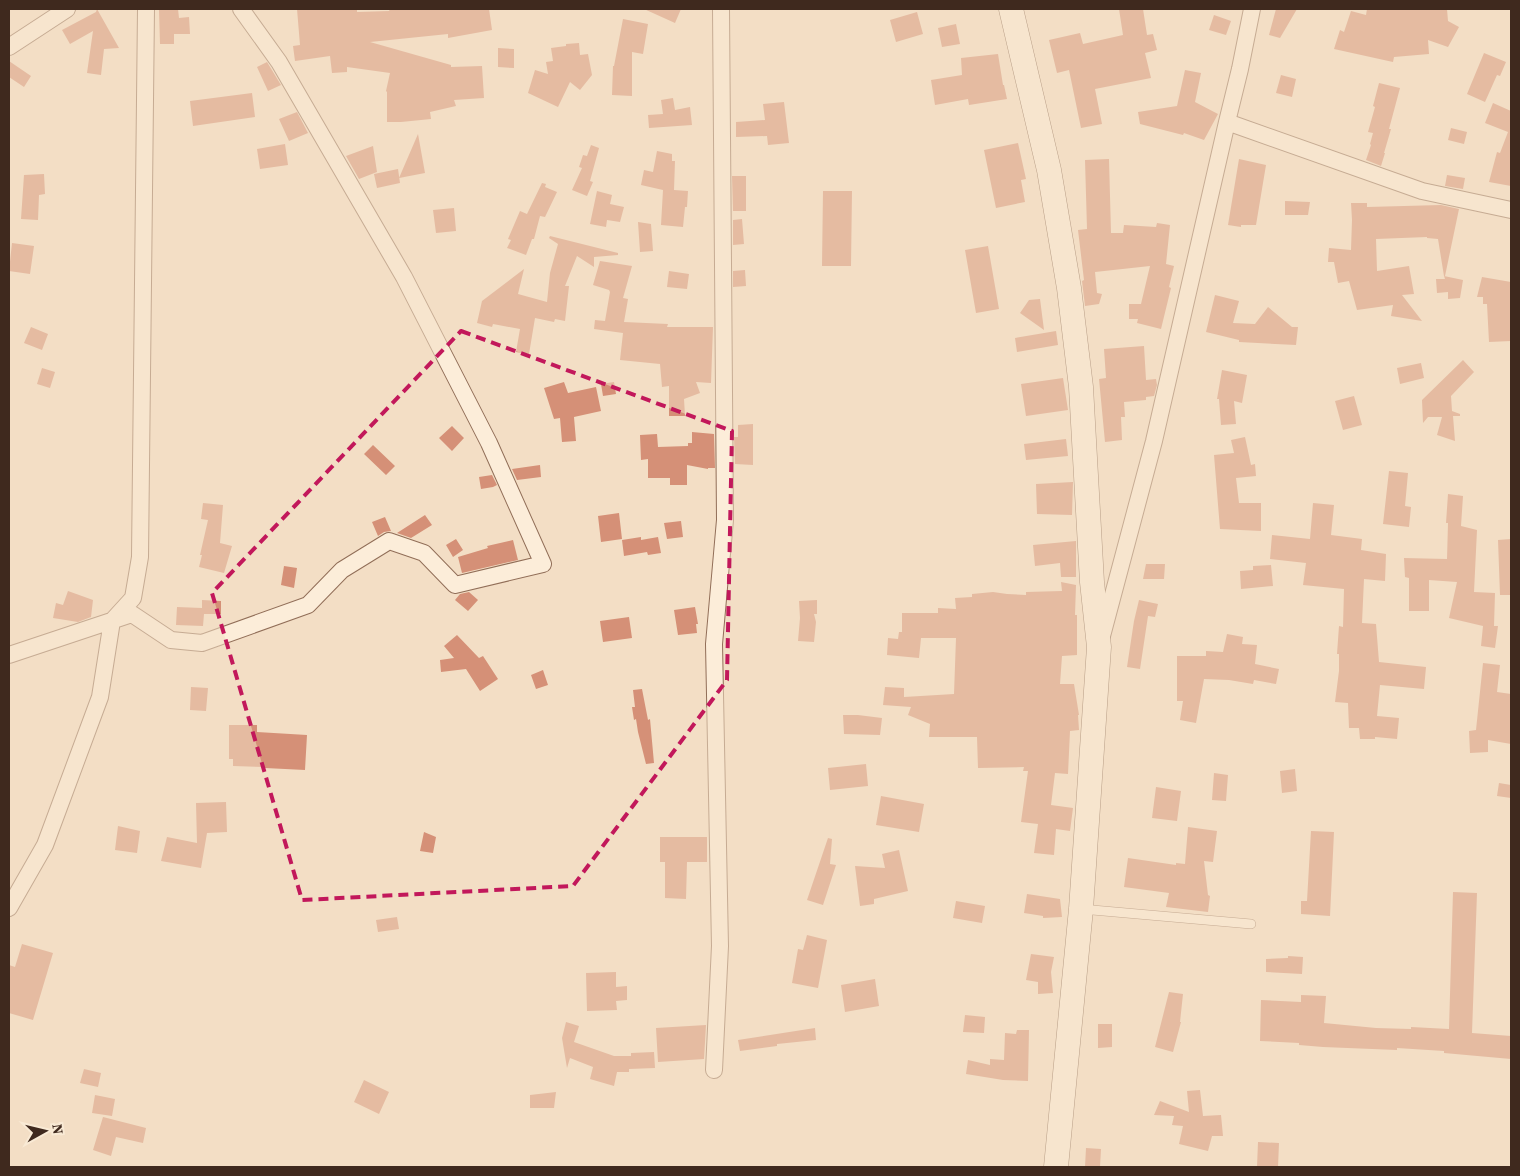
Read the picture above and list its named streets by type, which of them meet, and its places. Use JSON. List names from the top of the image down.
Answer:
{
  "north": "right"
}
